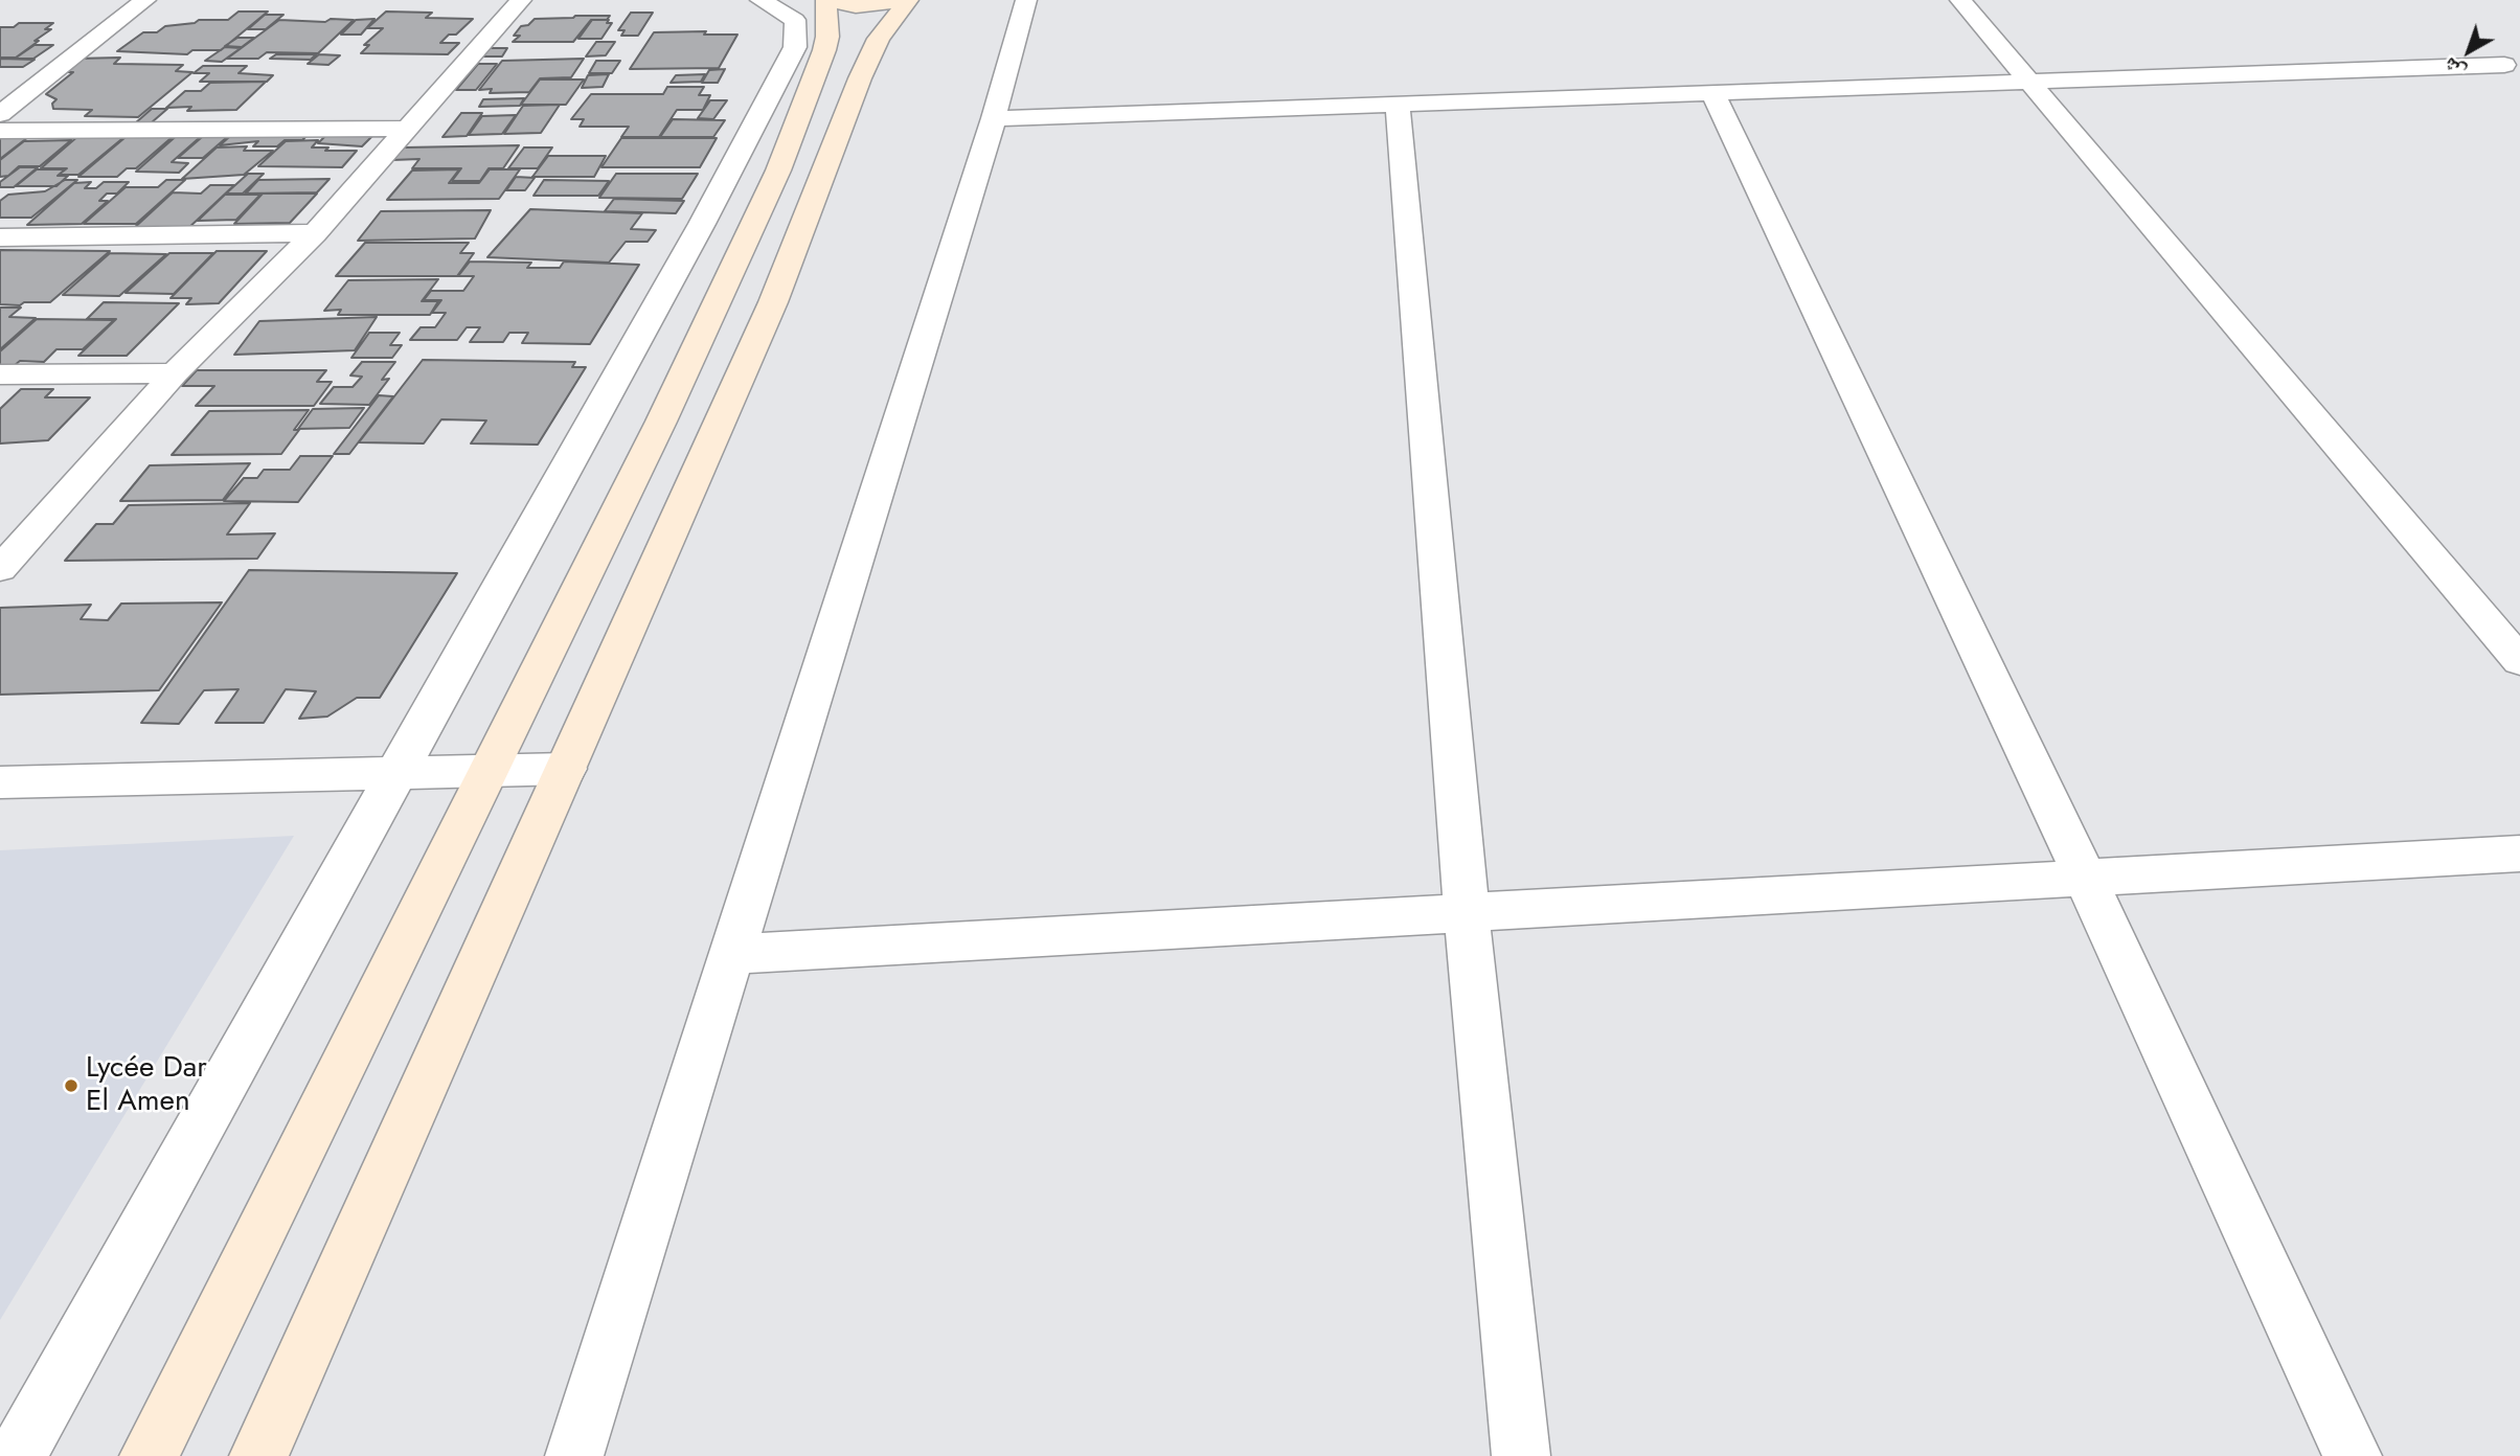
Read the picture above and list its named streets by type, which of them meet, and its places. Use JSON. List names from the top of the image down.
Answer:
{
  "places": ["Lycée Dar El Amen"],
  "north": "bottom left"
}
